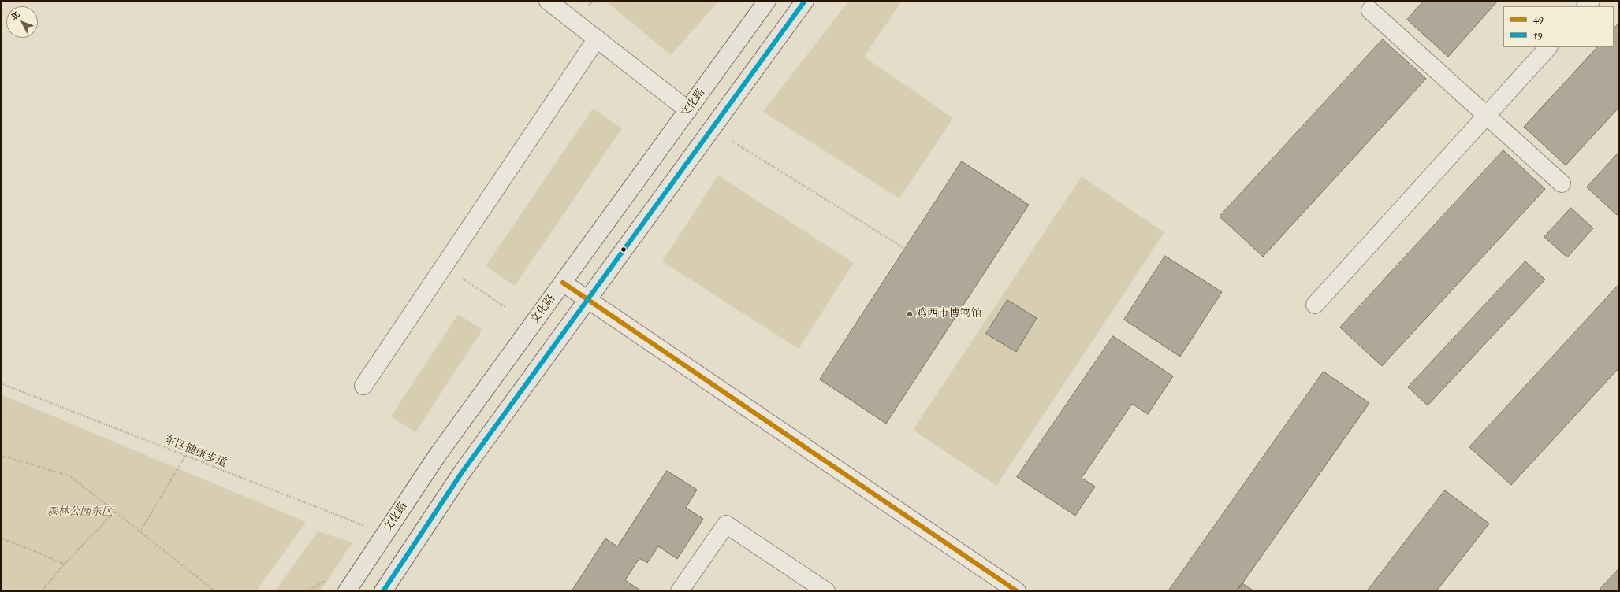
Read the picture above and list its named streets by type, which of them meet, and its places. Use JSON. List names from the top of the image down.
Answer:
{
  "streets": {
    "main road": ["文化路"],
    "path": ["东区健康步道"]
  },
  "crossings": [
    ["文化路", "东区健康步道"]
  ],
  "parks": ["森林公园东区"],
  "places": ["鸡西市博物馆"],
  "lines": ["transit line 59", "transit line 49"],
  "legend": ["49", "59"],
  "north": "top left"
}
